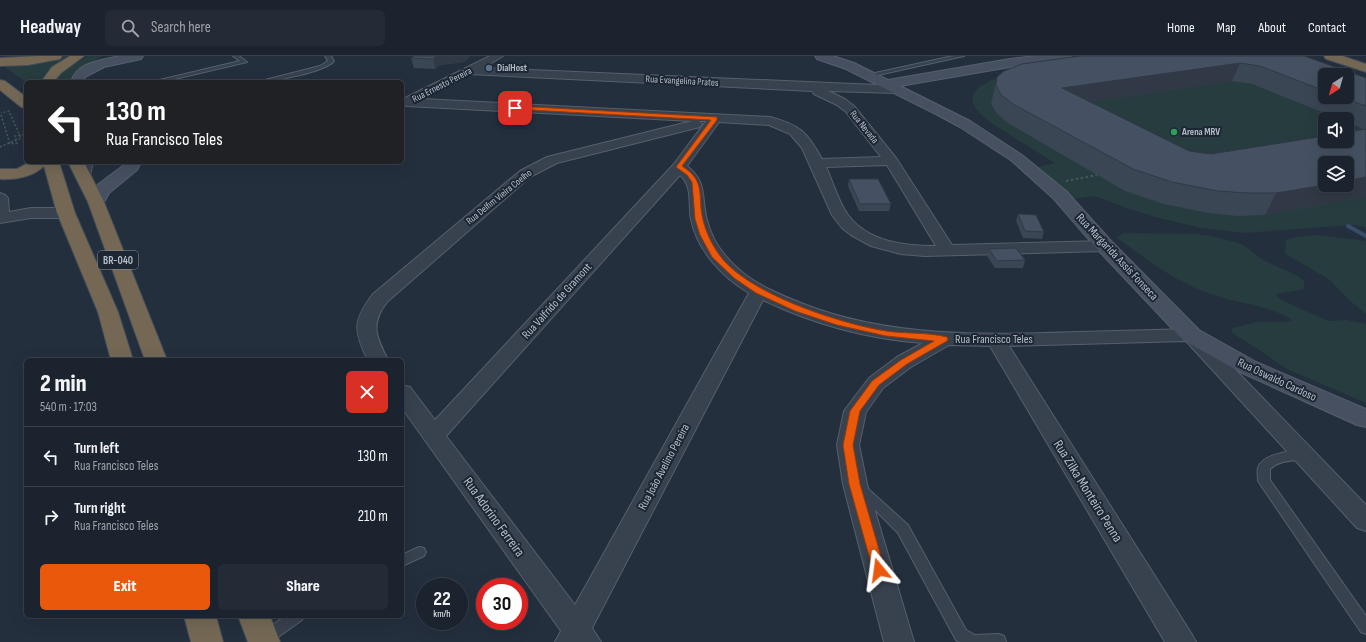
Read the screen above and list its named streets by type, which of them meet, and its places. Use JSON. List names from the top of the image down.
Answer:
{
  "streets": {
    "highway": ["BR-040"],
    "street": [
      "Rua Evangelina Prates",
      "Rua Ernesto Pereira",
      "Rua Nevada",
      "Rua Delfim Vieira Coelho",
      "Rua Margarida Assis Fonseca",
      "Rua Valfrido de Gramont",
      "Rua Francisco Teles",
      "Rua Oswaldo Cardoso",
      "Rua João Avelino Pereira",
      "Rua Zilka Monteiro Penna",
      "Rua Adorino Ferreira"
    ]
  },
  "crossings": [
    ["Rua Evangelina Prates", "Rua Ernesto Pereira"],
    ["Rua Evangelina Prates", "Rua Nevada"],
    ["Rua Evangelina Prates", "Rua Margarida Assis Fonseca"],
    ["Rua Ernesto Pereira", "Rua Delfim Vieira Coelho"],
    ["Rua Margarida Assis Fonseca", "Rua Francisco Teles"],
    ["Rua Margarida Assis Fonseca", "Rua Oswaldo Cardoso"],
    ["Rua Valfrido de Gramont", "Rua Francisco Teles"],
    ["Rua Valfrido de Gramont", "Rua Adorino Ferreira"],
    ["Rua Francisco Teles", "Rua Oswaldo Cardoso"],
    ["Rua Francisco Teles", "Rua João Avelino Pereira"],
    ["Rua Francisco Teles", "Rua Zilka Monteiro Penna"],
    ["Rua João Avelino Pereira", "Rua Adorino Ferreira"]
  ],
  "places": ["DialHost", "Arena MRV"],
  "north": "bottom left",
  "page": {
    "header": "Headway",
    "search": "Search here",
    "nav": [
      "Home",
      "Map",
      "About",
      "Contact"
    ],
    "turn": ["130 m", "Rua Francisco Teles"],
    "heading": ["2 min", "540 m · 17:03"],
    "list": [
      {
        "name": "Turn left",
        "note": "Rua Francisco Teles",
        "value": "130 m"
      },
      {
        "name": "Turn right",
        "note": "Rua Francisco Teles",
        "value": "210 m"
      }
    ],
    "buttons": ["Exit", "Share"],
    "speed": "22 km/h",
    "limit": "30"
  }
}
